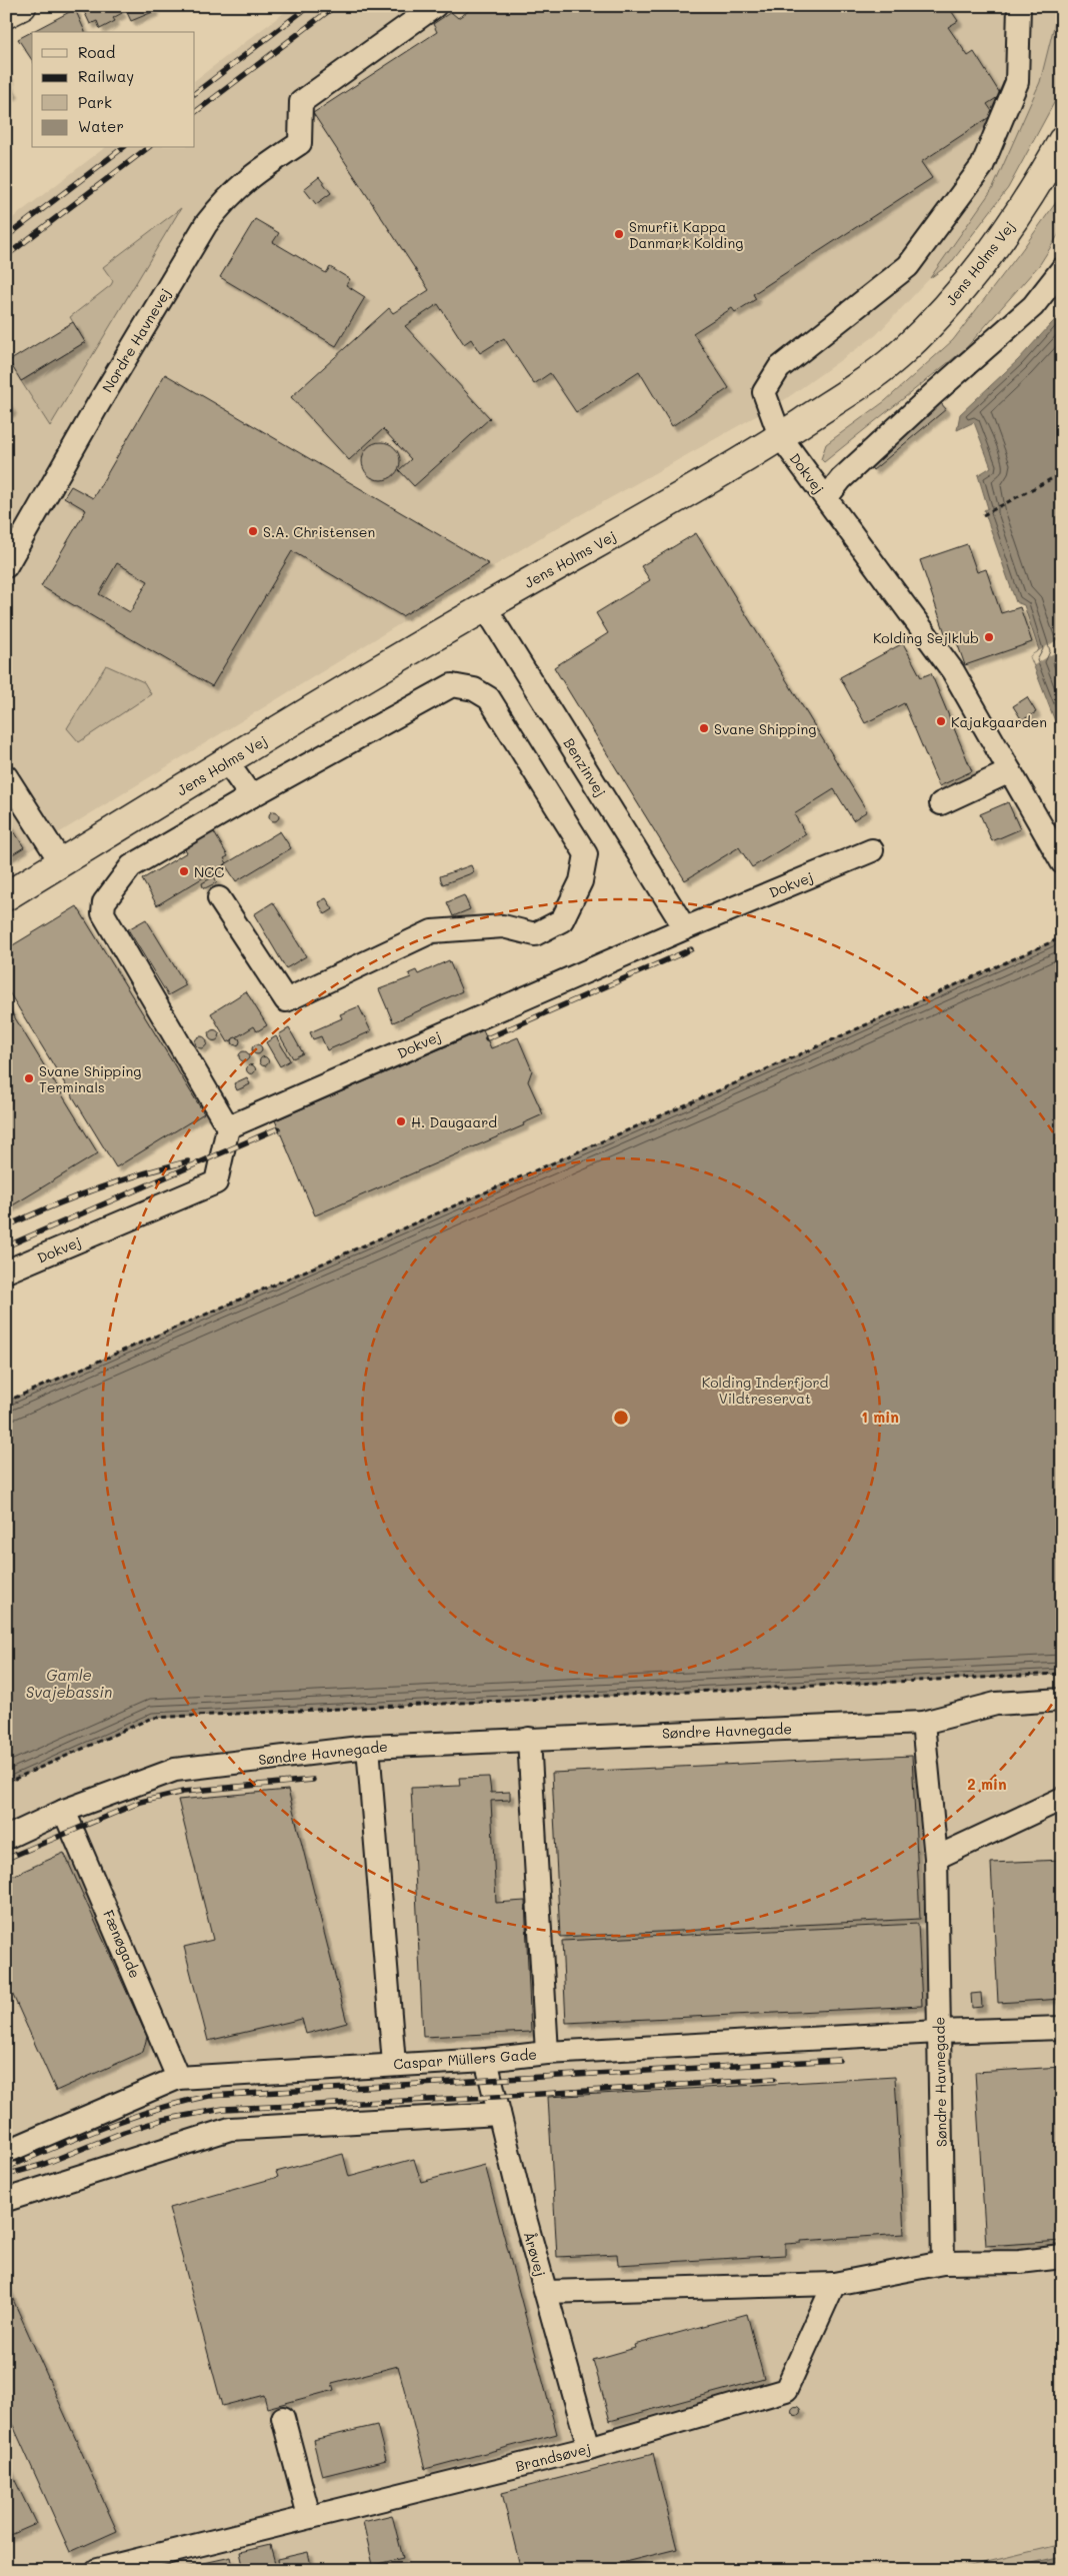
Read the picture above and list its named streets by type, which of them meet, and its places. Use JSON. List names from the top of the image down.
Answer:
{
  "streets": {
    "main road": ["Jens Holms Vej"],
    "street": [
      "Nordre Havnevej",
      "Dokvej",
      "Benzinvej",
      "Søndre Havnegade",
      "Fænøgade",
      "Caspar Müllers Gade",
      "Årøvej",
      "Brandsøvej"
    ]
  },
  "crossings": [
    ["Jens Holms Vej", "Dokvej"],
    ["Jens Holms Vej", "Benzinvej"],
    ["Dokvej", "Benzinvej"],
    ["Søndre Havnegade", "Fænøgade"],
    ["Søndre Havnegade", "Caspar Müllers Gade"],
    ["Fænøgade", "Caspar Müllers Gade"],
    ["Caspar Müllers Gade", "Årøvej"],
    ["Årøvej", "Brandsøvej"]
  ],
  "water": ["Gamle Svajebassin"],
  "parks": ["Kolding Inderfjord Vildtreservat"],
  "places": [
    "Smurfit Kappa Danmark Kolding",
    "S.A. Christensen",
    "Kolding Sejlklub",
    "Kajakgaarden",
    "Svane Shipping",
    "NCC",
    "Svane Shipping Terminals",
    "H. Daugaard"
  ],
  "legend": [
    "Road",
    "Railway",
    "Park",
    "Water"
  ],
  "rings": ["1 min", "2 min"]
}
